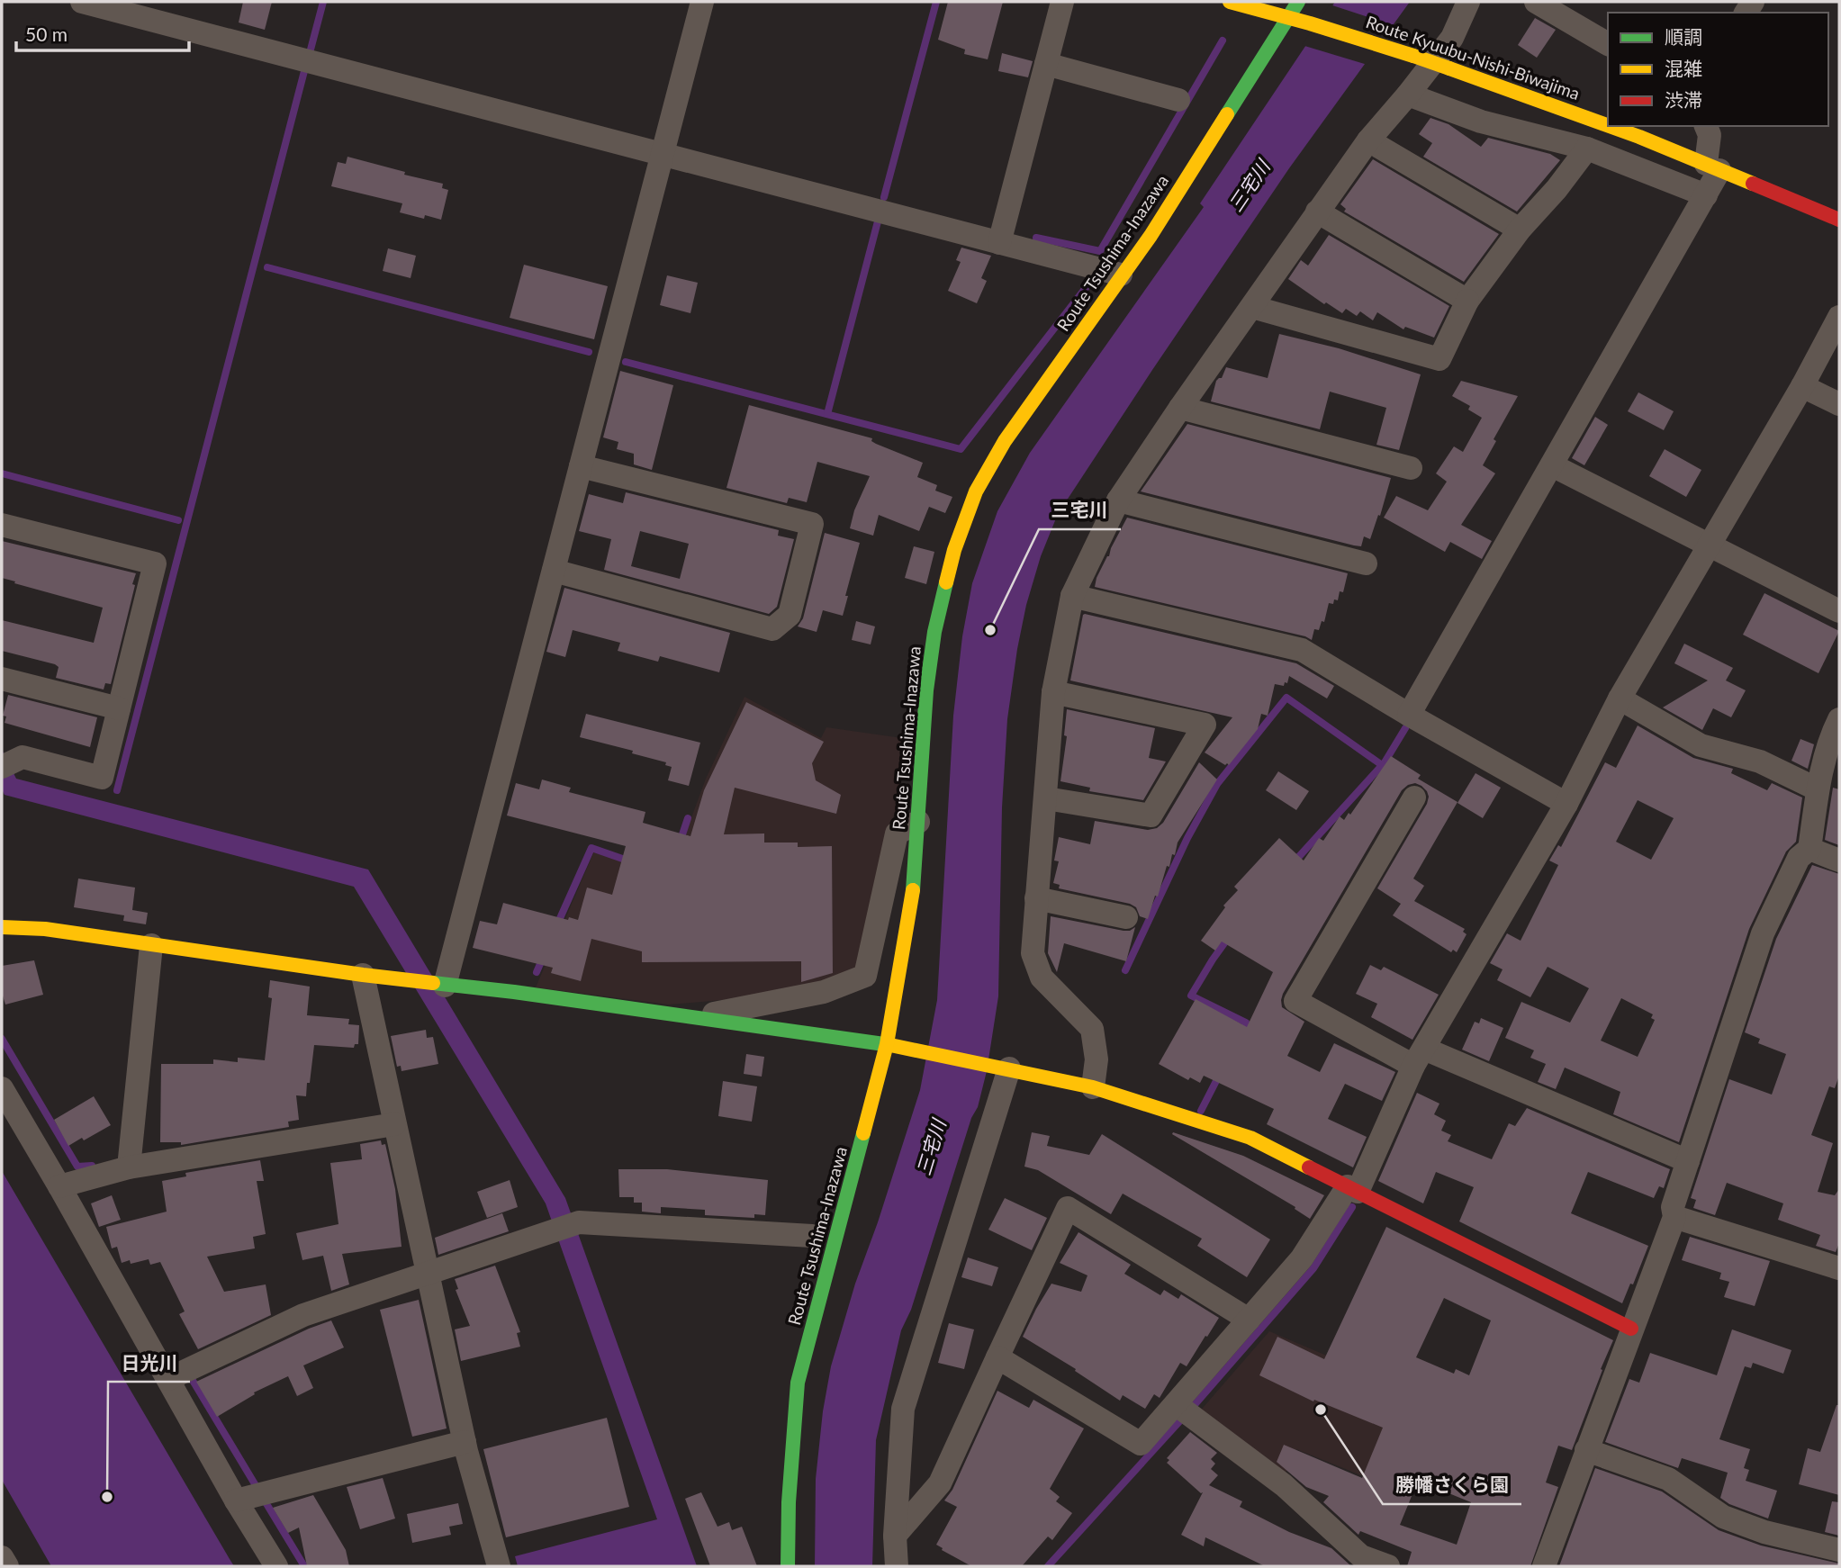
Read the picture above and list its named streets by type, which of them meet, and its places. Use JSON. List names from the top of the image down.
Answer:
{
  "streets": {
    "main road": ["Route Kyuubu-Nishi-Biwajima", "Route Tsushima-Inazawa"]
  },
  "crossings": [
    ["Route Kyuubu-Nishi-Biwajima", "Route Tsushima-Inazawa"]
  ],
  "water": ["三宅川"],
  "places": ["三宅川", "勝幡さくら園", "日光川"],
  "legend": ["順調", "混雑", "渋滞"],
  "scale_bar": "50 m"
}
